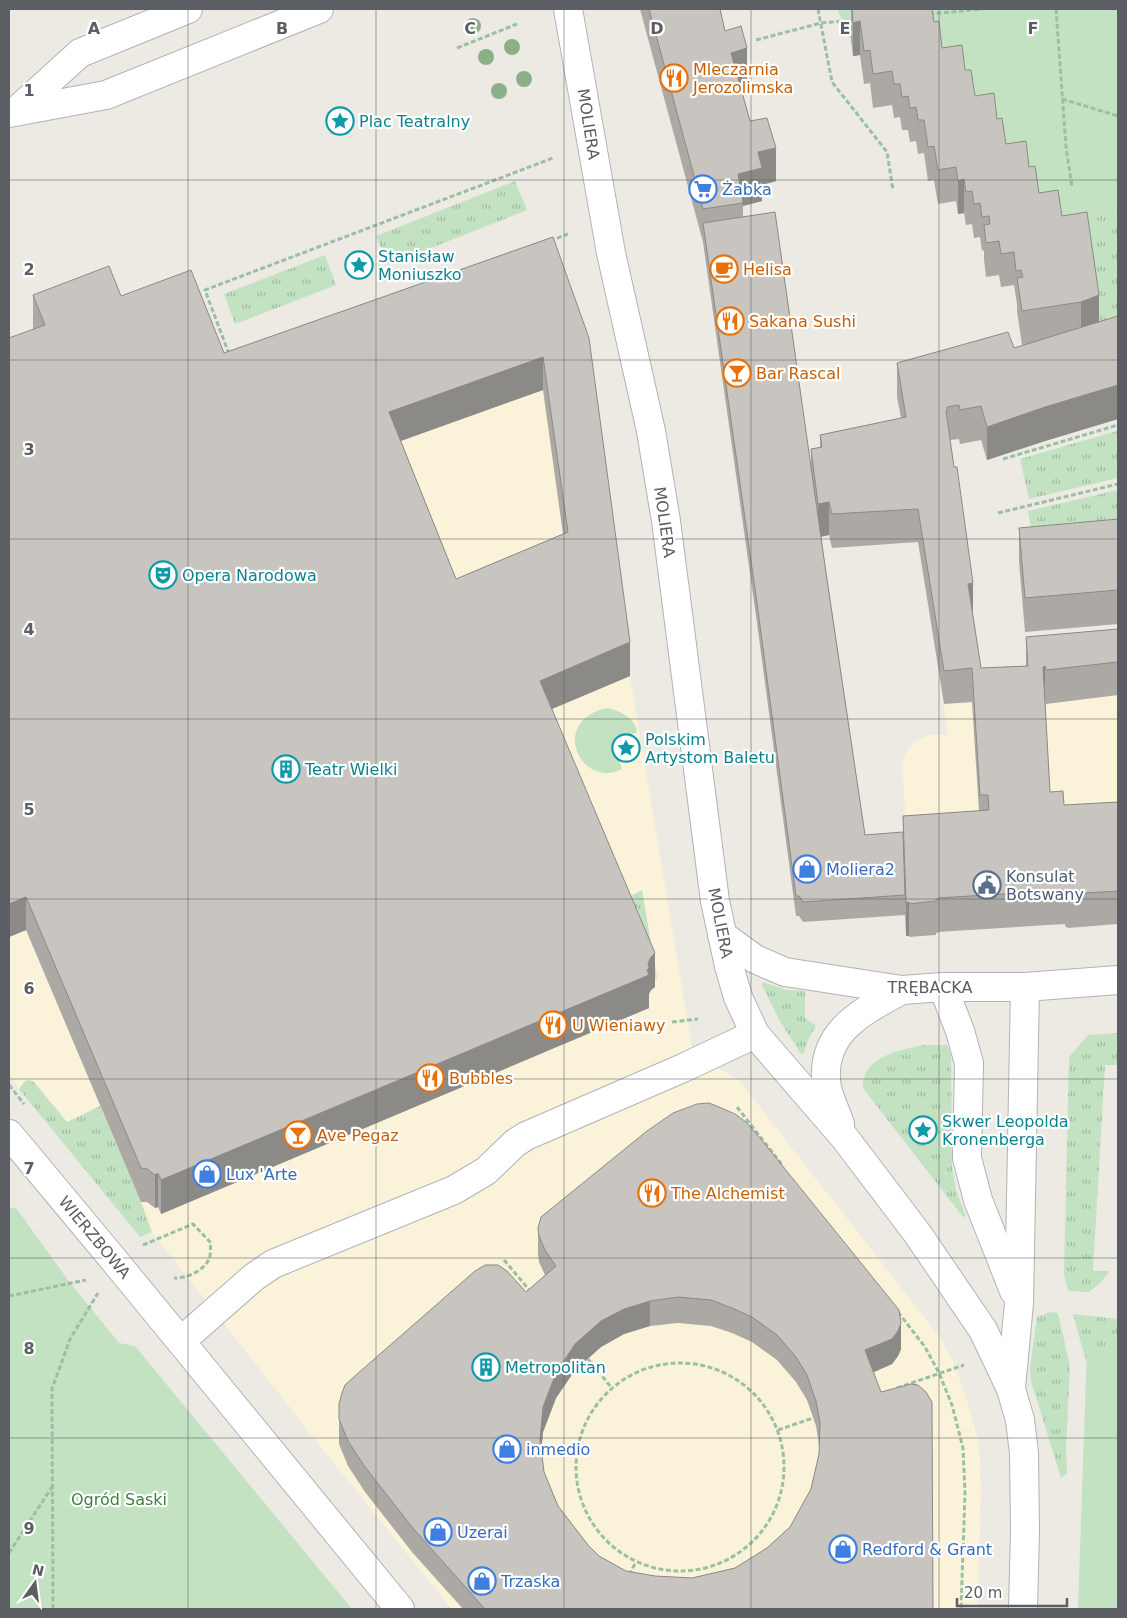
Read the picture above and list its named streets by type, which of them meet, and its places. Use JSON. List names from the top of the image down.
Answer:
{
  "streets": {
    "street": ["MOLIERA", "TRĘBACKA", "WIERZBOWA"]
  },
  "crossings": [
    ["MOLIERA", "TRĘBACKA"]
  ],
  "parks": ["Ogród Saski"],
  "places": {
    "restaurant": [
      "Mleczarnia Jerozolimska",
      "Sakana Sushi",
      "U Wieniawy",
      "Bubbles",
      "The Alchemist"
    ],
    "place": [
      "Plac Teatralny",
      "Stanisław Moniuszko",
      "Polskim Artystom Baletu",
      "Skwer Leopolda Kronenberga"
    ],
    "supermarket": ["Żabka"],
    "cafe": ["Helisa"],
    "bar": ["Bar Rascal", "Ave Pegaz"],
    "theatre": ["Opera Narodowa"],
    "building": ["Teatr Wielki", "Metropolitan"],
    "shop": [
      "Moliera2",
      "Lux 'Arte",
      "inmedio",
      "Uzerai",
      "Redford & Grant",
      "Trzaska"
    ],
    "public building": ["Konsulat Botswany"]
  },
  "scale_bar": "20 m",
  "north": "top",
  "grid": {
    "columns": [
      "A",
      "B",
      "C",
      "D",
      "E",
      "F"
    ],
    "rows": [
      "1",
      "2",
      "3",
      "4",
      "5",
      "6",
      "7",
      "8",
      "9"
    ]
  }
}
